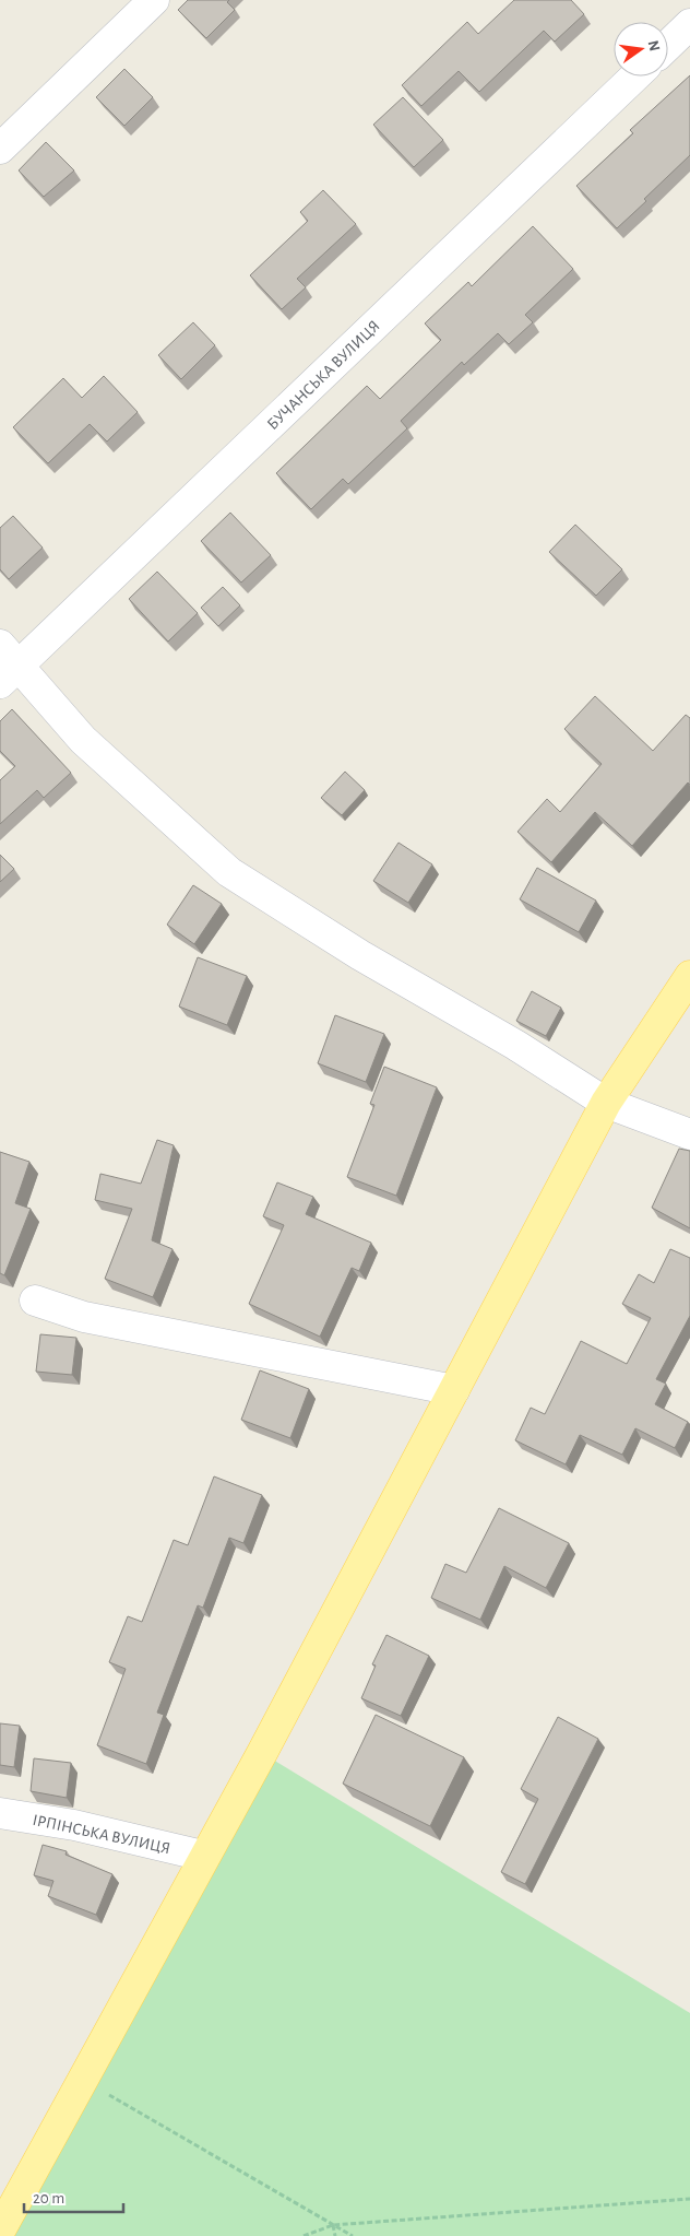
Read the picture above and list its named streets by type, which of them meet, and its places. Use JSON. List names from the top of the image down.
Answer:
{
  "streets": {
    "street": ["БУЧАНСЬКА ВУЛИЦЯ", "ІРПІНСЬКА ВУЛИЦЯ"]
  },
  "scale_bar": "20 m",
  "north": "right"
}
